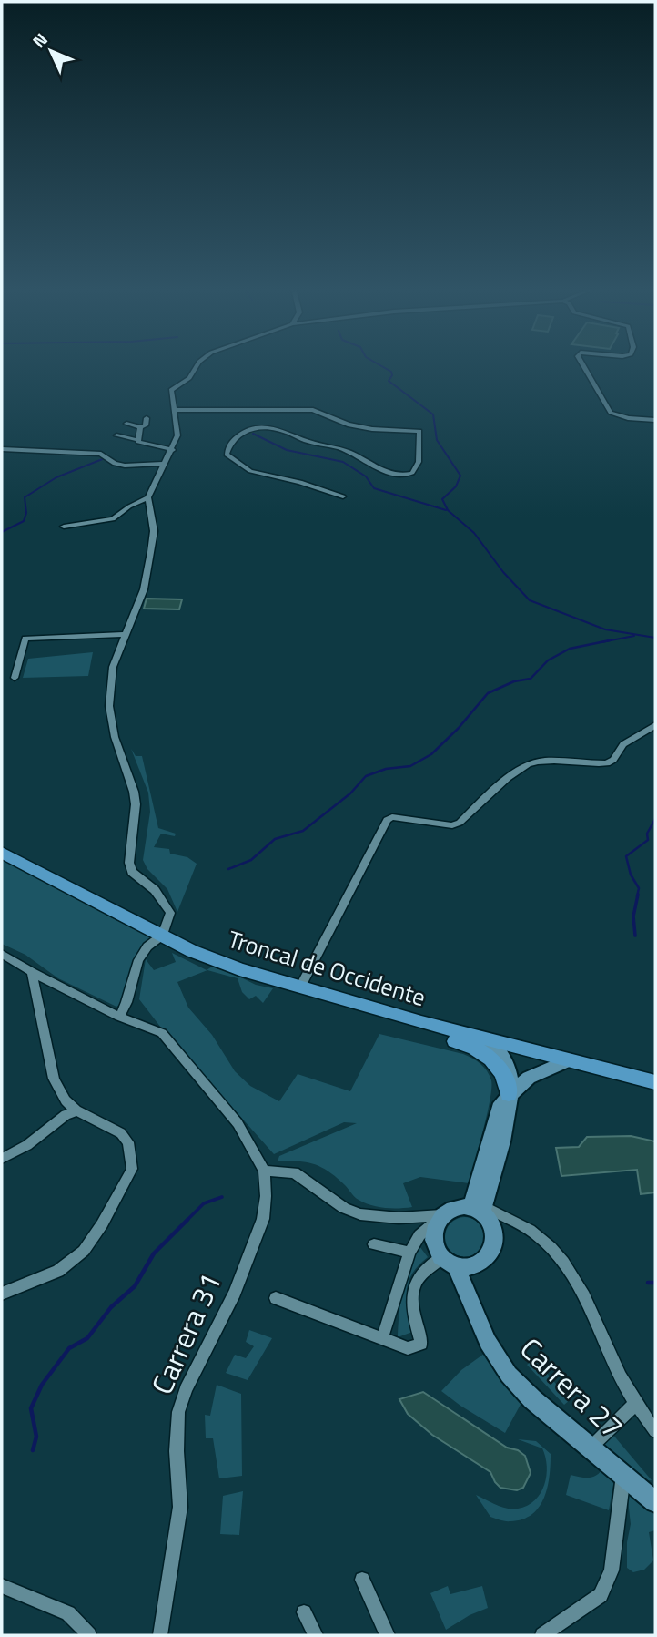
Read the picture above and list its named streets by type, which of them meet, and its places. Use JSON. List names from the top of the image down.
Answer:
{
  "streets": {
    "main road": ["Troncal de Occidente", "Carrera 27"],
    "street": ["Carrera 31"]
  },
  "north": "top left"
}
